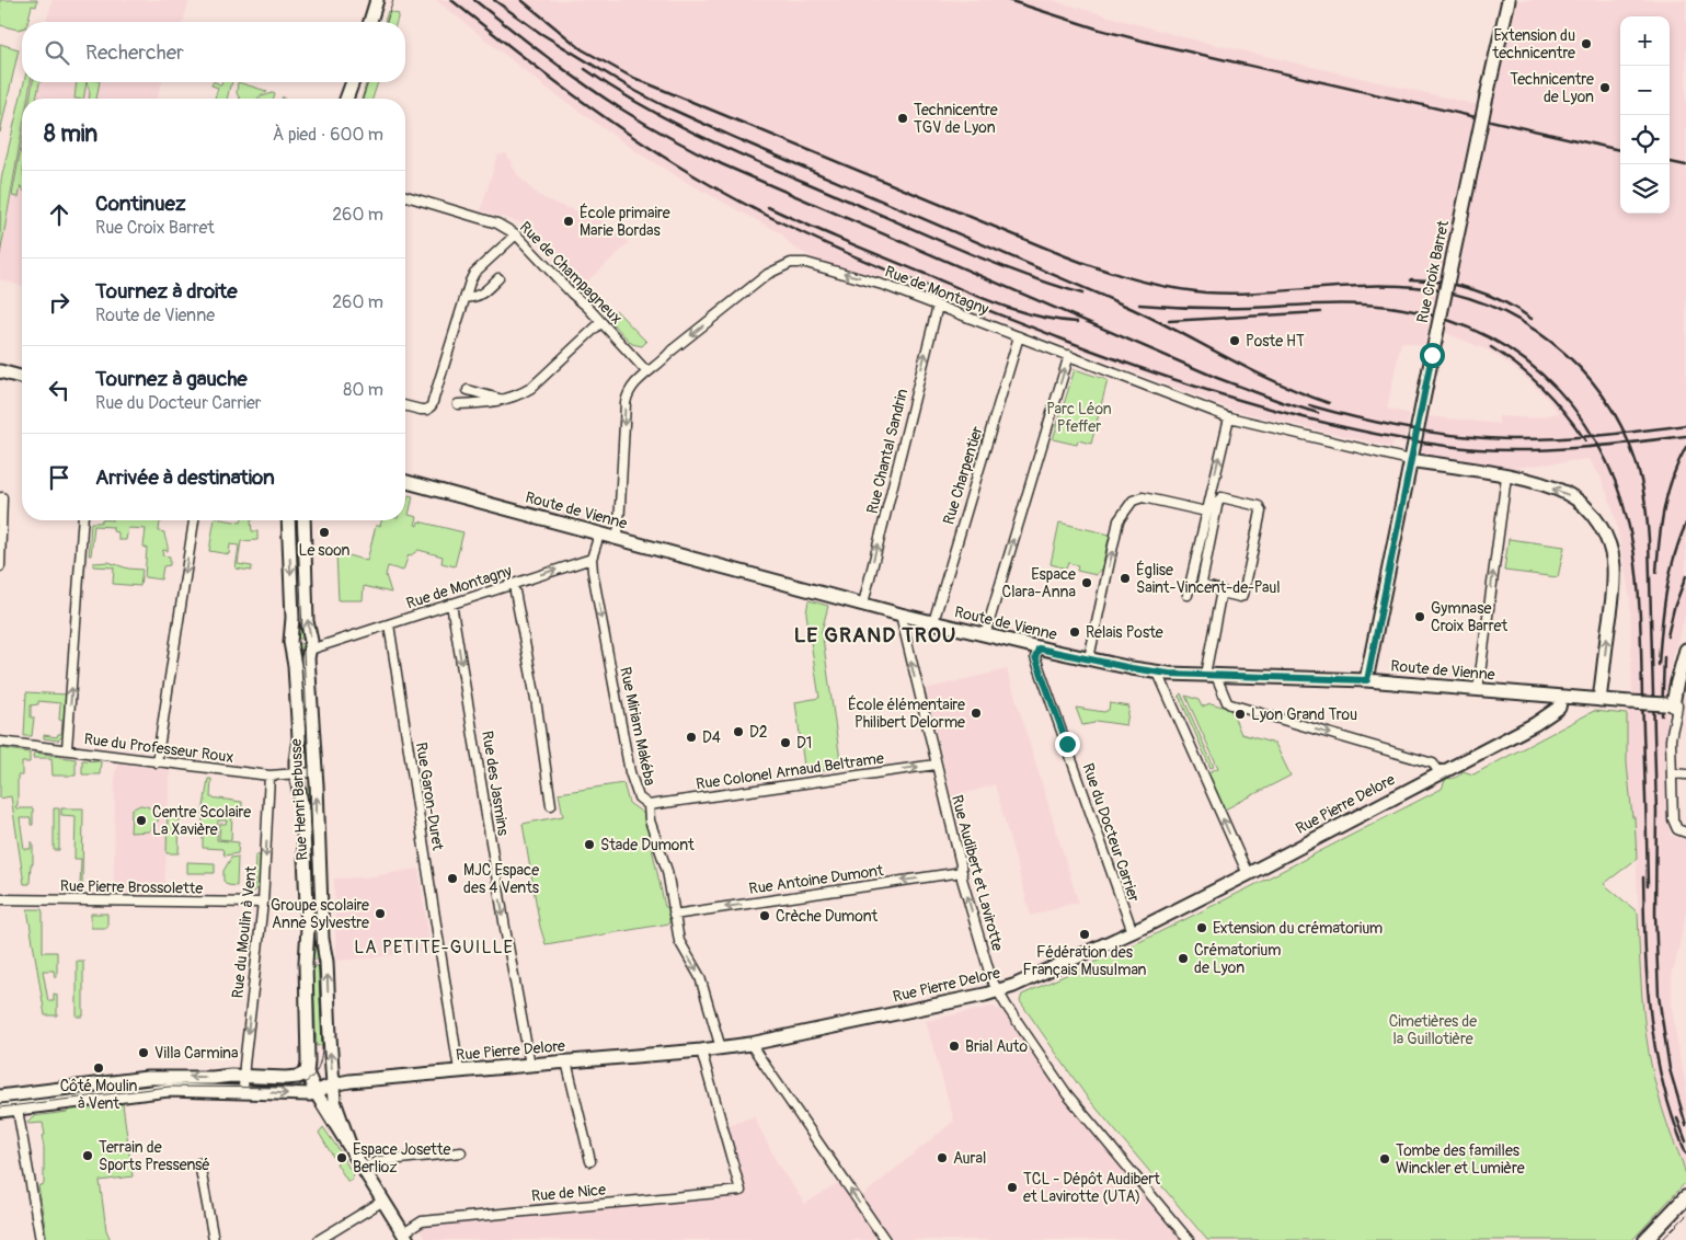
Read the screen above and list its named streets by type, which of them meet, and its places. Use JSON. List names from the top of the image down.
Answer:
{
  "streets": {
    "street": [
      "Rue Croix Barret",
      "Rue de Champagneux",
      "Rue de Montagny",
      "Rue Chantal Sandrin",
      "Rue Charpentier",
      "Route de Vienne",
      "Rue Miriam Makéba",
      "Rue du Professeur Roux",
      "Rue Colonel Arnaud Beltrame",
      "Rue des Jasmins",
      "Rue Garon-Duret",
      "Rue Henri Barbusse",
      "Rue Pierre Delore",
      "Rue du Docteur Carrier",
      "Rue Audibert et Lavirotte",
      "Rue Antoine Dumont",
      "Rue Pierre Brossolette",
      "Rue du Moulin à Vent",
      "Rue de Nice"
    ]
  },
  "crossings": [
    ["Rue Croix Barret", "Rue de Montagny"],
    ["Rue Croix Barret", "Route de Vienne"],
    ["Rue de Champagneux", "Rue de Montagny"],
    ["Rue de Montagny", "Rue Chantal Sandrin"],
    ["Rue de Montagny", "Rue Charpentier"],
    ["Rue de Montagny", "Route de Vienne"],
    ["Rue de Montagny", "Rue Miriam Makéba"],
    ["Rue de Montagny", "Rue des Jasmins"],
    ["Rue de Montagny", "Rue Garon-Duret"],
    ["Rue de Montagny", "Rue Henri Barbusse"],
    ["Rue Chantal Sandrin", "Route de Vienne"],
    ["Rue Charpentier", "Route de Vienne"],
    ["Route de Vienne", "Rue Pierre Delore"],
    ["Route de Vienne", "Rue du Docteur Carrier"],
    ["Route de Vienne", "Rue Audibert et Lavirotte"],
    ["Rue Miriam Makéba", "Rue Colonel Arnaud Beltrame"],
    ["Rue Miriam Makéba", "Rue Pierre Delore"],
    ["Rue Miriam Makéba", "Rue Antoine Dumont"],
    ["Rue du Professeur Roux", "Rue Henri Barbusse"],
    ["Rue du Professeur Roux", "Rue du Moulin à Vent"],
    ["Rue Colonel Arnaud Beltrame", "Rue Audibert et Lavirotte"],
    ["Rue des Jasmins", "Rue Pierre Delore"],
    ["Rue Garon-Duret", "Rue Pierre Delore"],
    ["Rue Henri Barbusse", "Rue Pierre Delore"],
    ["Rue Pierre Delore", "Rue du Docteur Carrier"],
    ["Rue Pierre Delore", "Rue Audibert et Lavirotte"],
    ["Rue Pierre Delore", "Rue de Nice"],
    ["Rue Audibert et Lavirotte", "Rue Antoine Dumont"],
    ["Rue Pierre Brossolette", "Rue du Moulin à Vent"]
  ],
  "one_way": [
    "Rue Chantal Sandrin",
    "Rue Miriam Makéba",
    "Rue Colonel Arnaud Beltrame",
    "Rue Audibert et Lavirotte",
    "Rue Antoine Dumont",
    "Rue du Moulin à Vent"
  ],
  "districts": ["LE GRAND TROU", "LA PETITE-GUILLE"],
  "parks": ["Parc Léon Pfeffer", "Cimetières de la Guillotière"],
  "places": [
    "Extension du technicentre",
    "Technicentre de Lyon",
    "Technicentre TGV de Lyon",
    "École primaire Marie Bordas",
    "Poste HT",
    "Le soon",
    "Église Saint-Vincent-de-Paul",
    "Espace Clara-Anna",
    "Gymnase Croix Barret",
    "Relais Poste",
    "École élémentaire Philibert Delorme",
    "Lyon Grand Trou",
    "D2",
    "D4",
    "D1",
    "Centre Scolaire La Xavière",
    "Stade Dumont",
    "MJC Espace des 4 Vents",
    "Groupe scolaire Anne Sylvestre",
    "Crèche Dumont",
    "Extension du crématorium",
    "Fédération des Français Musulman",
    "Crématorium de Lyon",
    "Brial Auto",
    "Villa Carmina",
    "Côté Moulin à Vent",
    "Terrain de Sports Pressensé",
    "Espace Josette Berlioz",
    "Aural",
    "Tombe des familles Winckler et Lumière",
    "TCL - Dépôt Audibert et Lavirotte (UTA)"
  ],
  "page": {
    "map_buttons": ["+", "−"],
    "search": "Rechercher",
    "heading": ["8 min", "À pied · 600 m"],
    "list": [
      ["Continuez", "Rue Croix Barret", "260 m"],
      ["Tournez à droite", "Route de Vienne", "260 m"],
      ["Tournez à gauche", "Rue du Docteur Carrier", "80 m"],
      "Arrivée à destination"
    ]
  }
}
